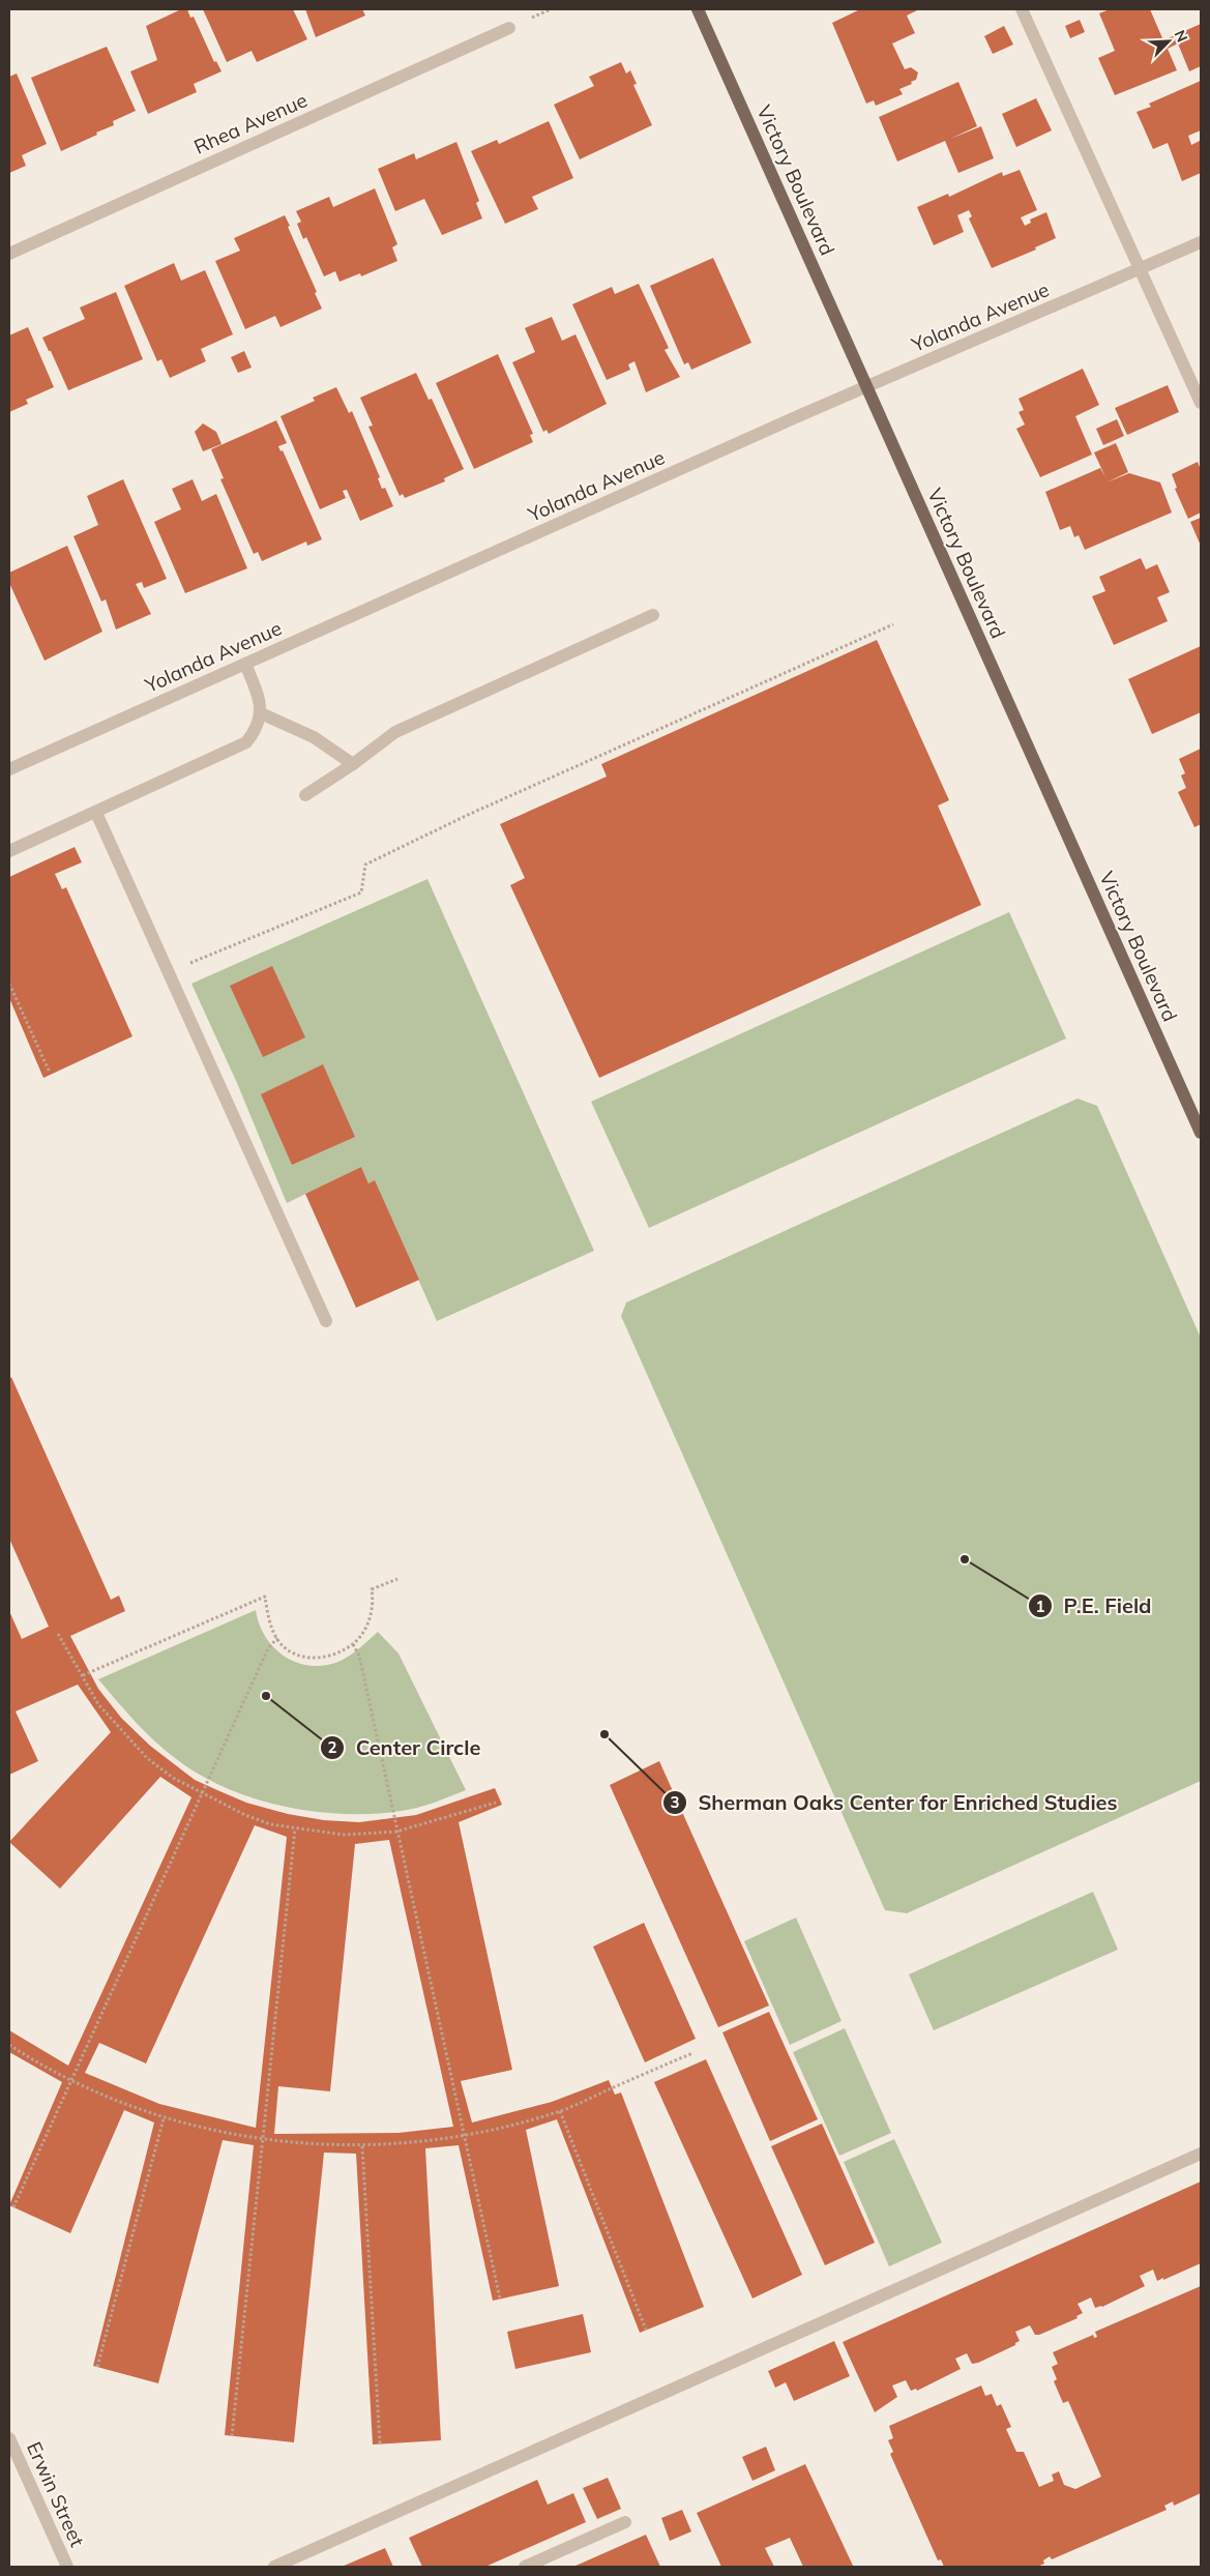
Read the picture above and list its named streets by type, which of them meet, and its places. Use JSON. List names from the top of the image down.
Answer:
{
  "streets": {
    "main road": ["Victory Boulevard"],
    "street": ["Rhea Avenue", "Yolanda Avenue", "Erwin Street"]
  },
  "crossings": [
    ["Victory Boulevard", "Yolanda Avenue"]
  ],
  "places": ["P.E. Field", "Center Circle", "Sherman Oaks Center for Enriched Studies"],
  "north": "top right"
}
